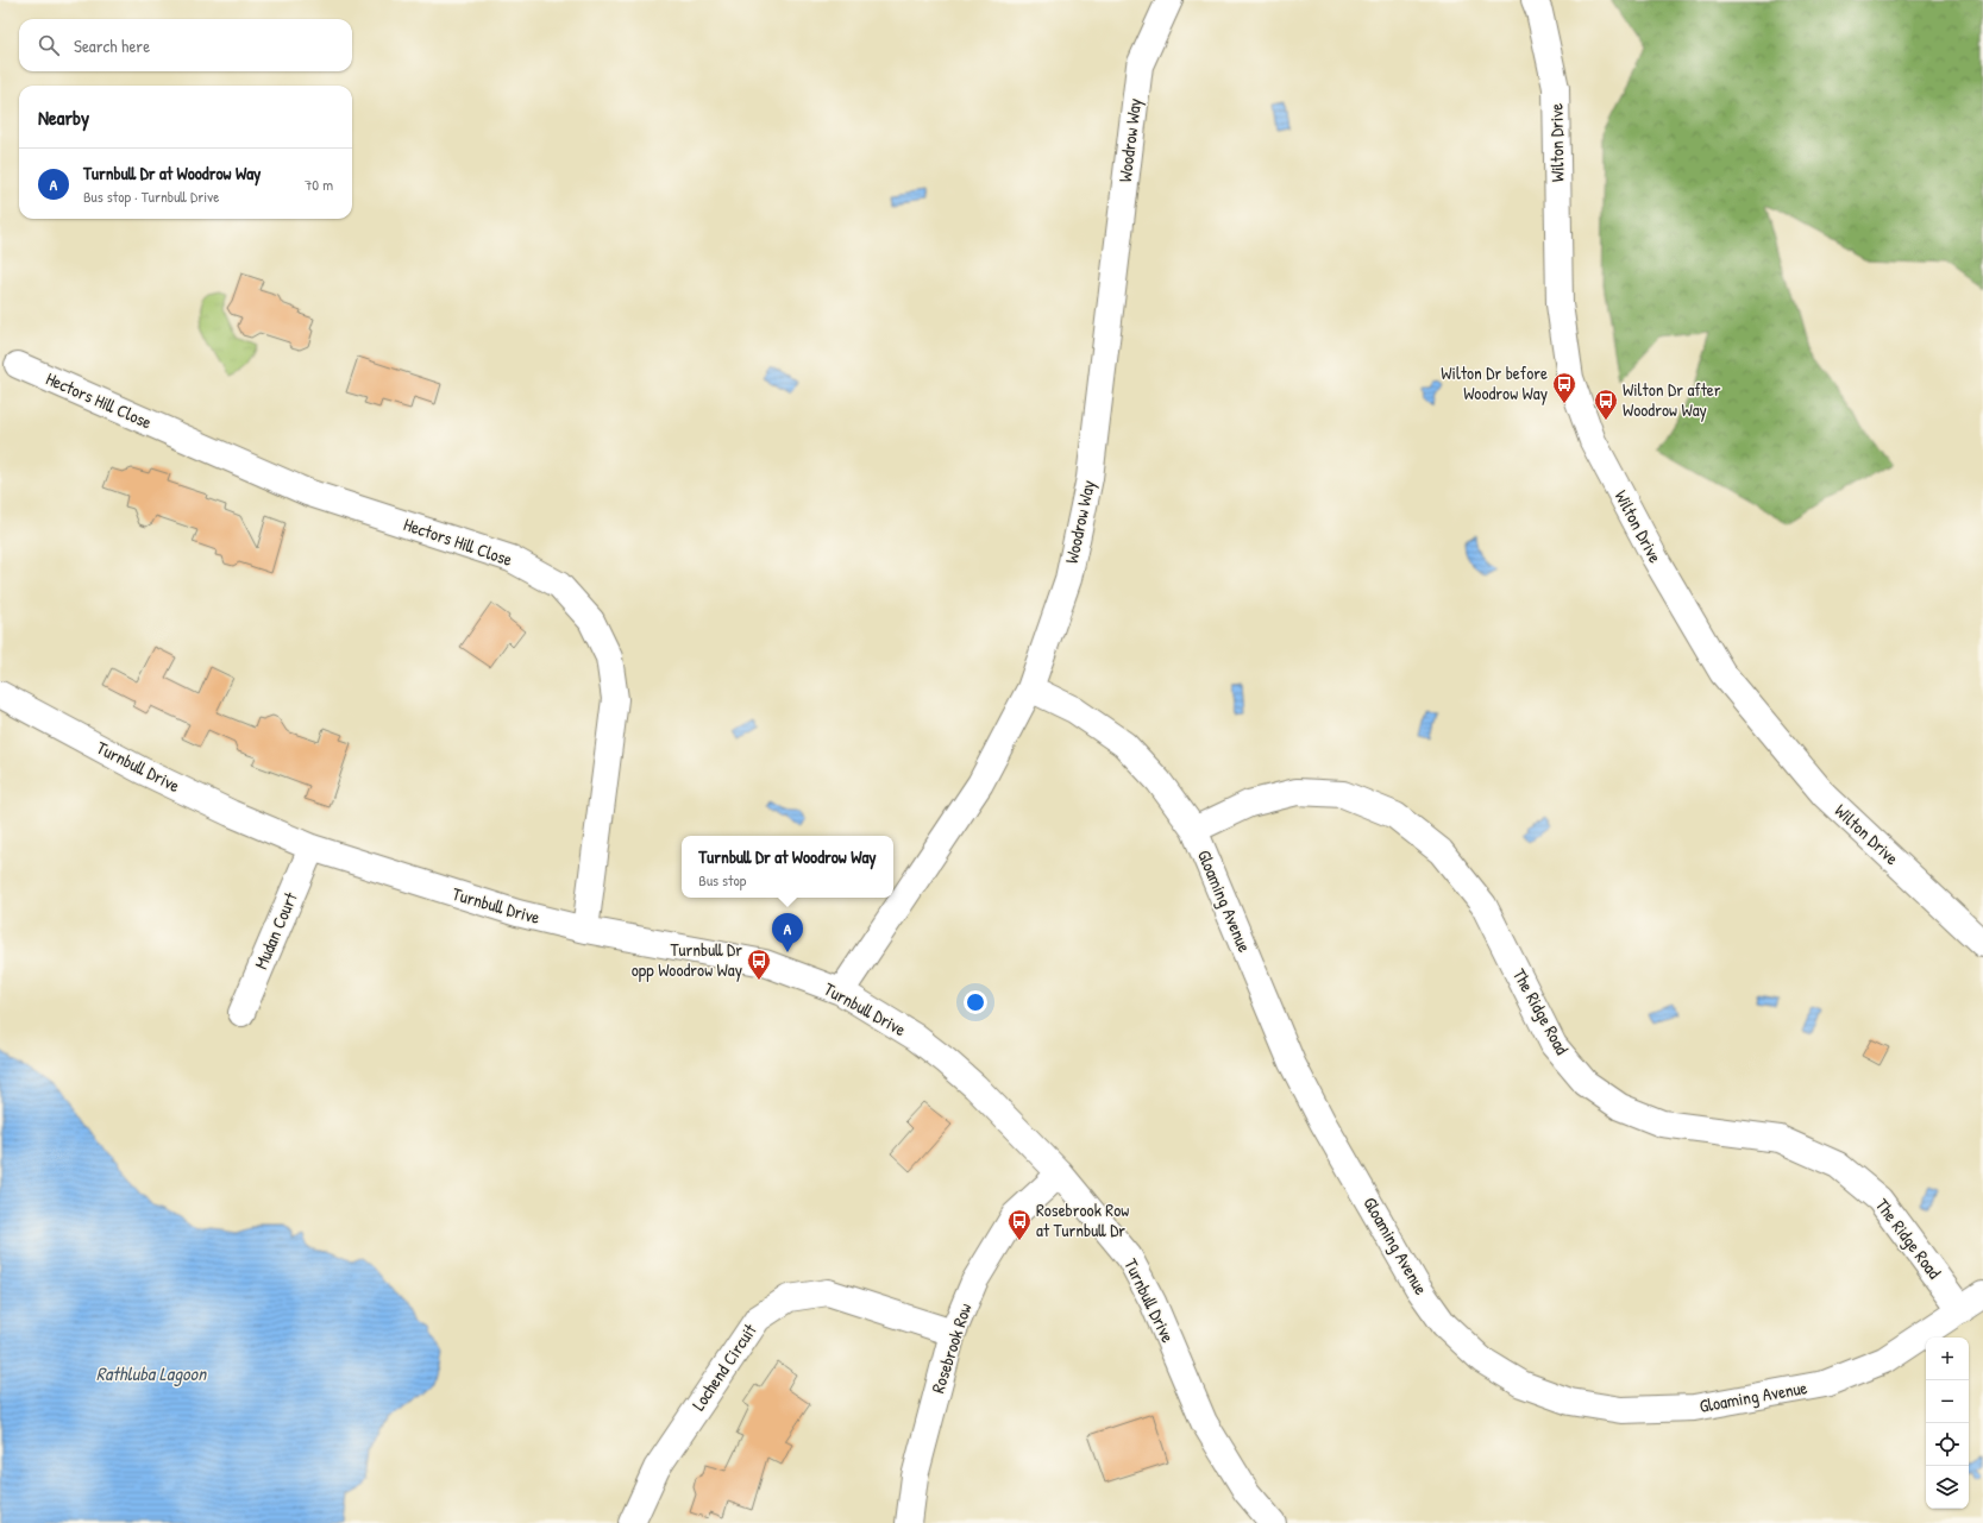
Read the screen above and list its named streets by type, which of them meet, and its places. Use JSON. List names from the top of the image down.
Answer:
{
  "streets": {
    "street": [
      "Woodrow Way",
      "Wilton Drive",
      "Hectors Hill Close",
      "Turnbull Drive",
      "Gloaming Avenue",
      "Mudan Court",
      "The Ridge Road",
      "Rosebrook Row",
      "Lochend Circuit"
    ]
  },
  "crossings": [
    ["Woodrow Way", "Turnbull Drive"],
    ["Woodrow Way", "Gloaming Avenue"],
    ["Hectors Hill Close", "Turnbull Drive"],
    ["Turnbull Drive", "Mudan Court"],
    ["Turnbull Drive", "Rosebrook Row"],
    ["Gloaming Avenue", "The Ridge Road"],
    ["Rosebrook Row", "Lochend Circuit"]
  ],
  "water": ["Rathluba Lagoon"],
  "places": {
    "bus stop": [
      "Wilton Dr before Woodrow Way",
      "Wilton Dr after Woodrow Way",
      "Turnbull Dr opp Woodrow Way",
      "Rosebrook Row at Turnbull Dr"
    ]
  },
  "page": {
    "search": "Search here",
    "heading": "Nearby",
    "list": [
      {
        "mark": "A",
        "name": "Turnbull Dr at Woodrow Way",
        "note": "Bus stop · Turnbull Drive",
        "value": "70 m"
      }
    ],
    "popup": ["Turnbull Dr at Woodrow Way", "Bus stop"],
    "pins": "A",
    "map_buttons": ["+", "−"]
  }
}
